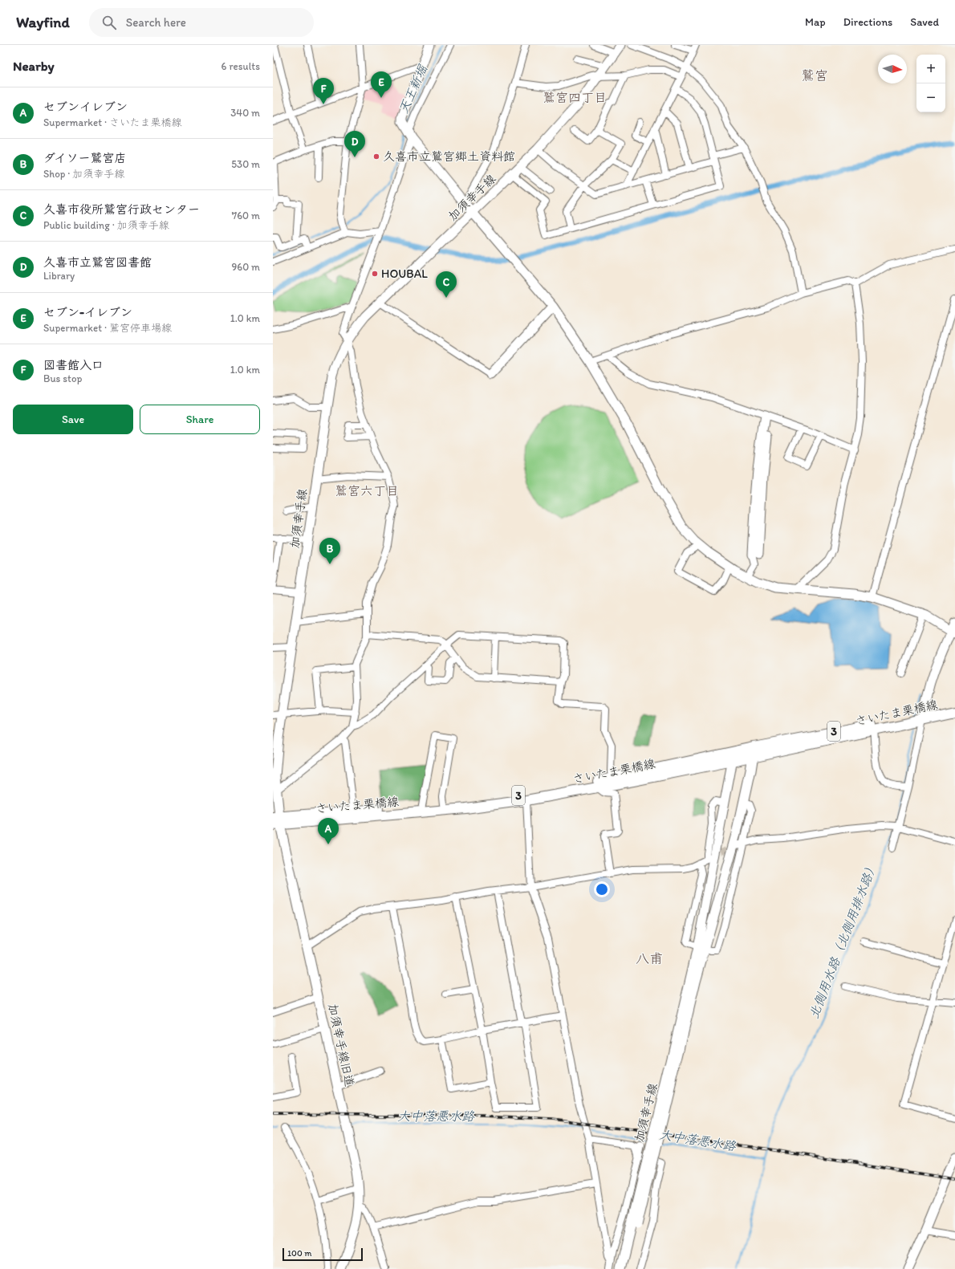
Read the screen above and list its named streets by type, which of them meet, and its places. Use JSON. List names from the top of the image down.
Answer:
{
  "streets": {
    "main road": [
      "加須幸手線",
      "さいたま栗橋線",
      "3",
      "加須幸手線旧道"
    ]
  },
  "crossings": [
    ["加須幸手線", "さいたま栗橋線"],
    ["加須幸手線", "加須幸手線旧道"],
    ["さいたま栗橋線", "加須幸手線旧道"]
  ],
  "districts": [
    "鷲宮",
    "鷲宮四丁目",
    "鷲宮六丁目",
    "八甫"
  ],
  "water": ["天王新堀", "北側用水路（北側用排水路）", "大中落悪水路"],
  "places": ["久喜市立鷲宮郷土資料館", "HOUBAL"],
  "scale_bar": "100 m",
  "north": "right",
  "page": {
    "header": "Wayfind",
    "search": "Search here",
    "nav": ["Map", "Directions", "Saved"],
    "heading": ["Nearby", "6 results"],
    "map_buttons": ["+", "−"],
    "pins": [
      "E",
      "F",
      "D",
      "C",
      "B",
      "A"
    ],
    "list": [
      {
        "mark": "A",
        "name": "セブンイレブン",
        "note": "Supermarket · さいたま栗橋線",
        "value": "340 m"
      },
      {
        "mark": "B",
        "name": "ダイソー鷲宮店",
        "note": "Shop · 加須幸手線",
        "value": "530 m"
      },
      {
        "mark": "C",
        "name": "久喜市役所鷲宮行政センター",
        "note": "Public building · 加須幸手線",
        "value": "760 m"
      },
      {
        "mark": "D",
        "name": "久喜市立鷲宮図書館",
        "note": "Library",
        "value": "960 m"
      },
      {
        "mark": "E",
        "name": "セブン-イレブン",
        "note": "Supermarket · 鷲宮停車場線",
        "value": "1.0 km"
      },
      {
        "mark": "F",
        "name": "図書館入口",
        "note": "Bus stop",
        "value": "1.0 km"
      }
    ],
    "buttons": ["Save", "Share"],
    "scale": "100 m"
  }
}
